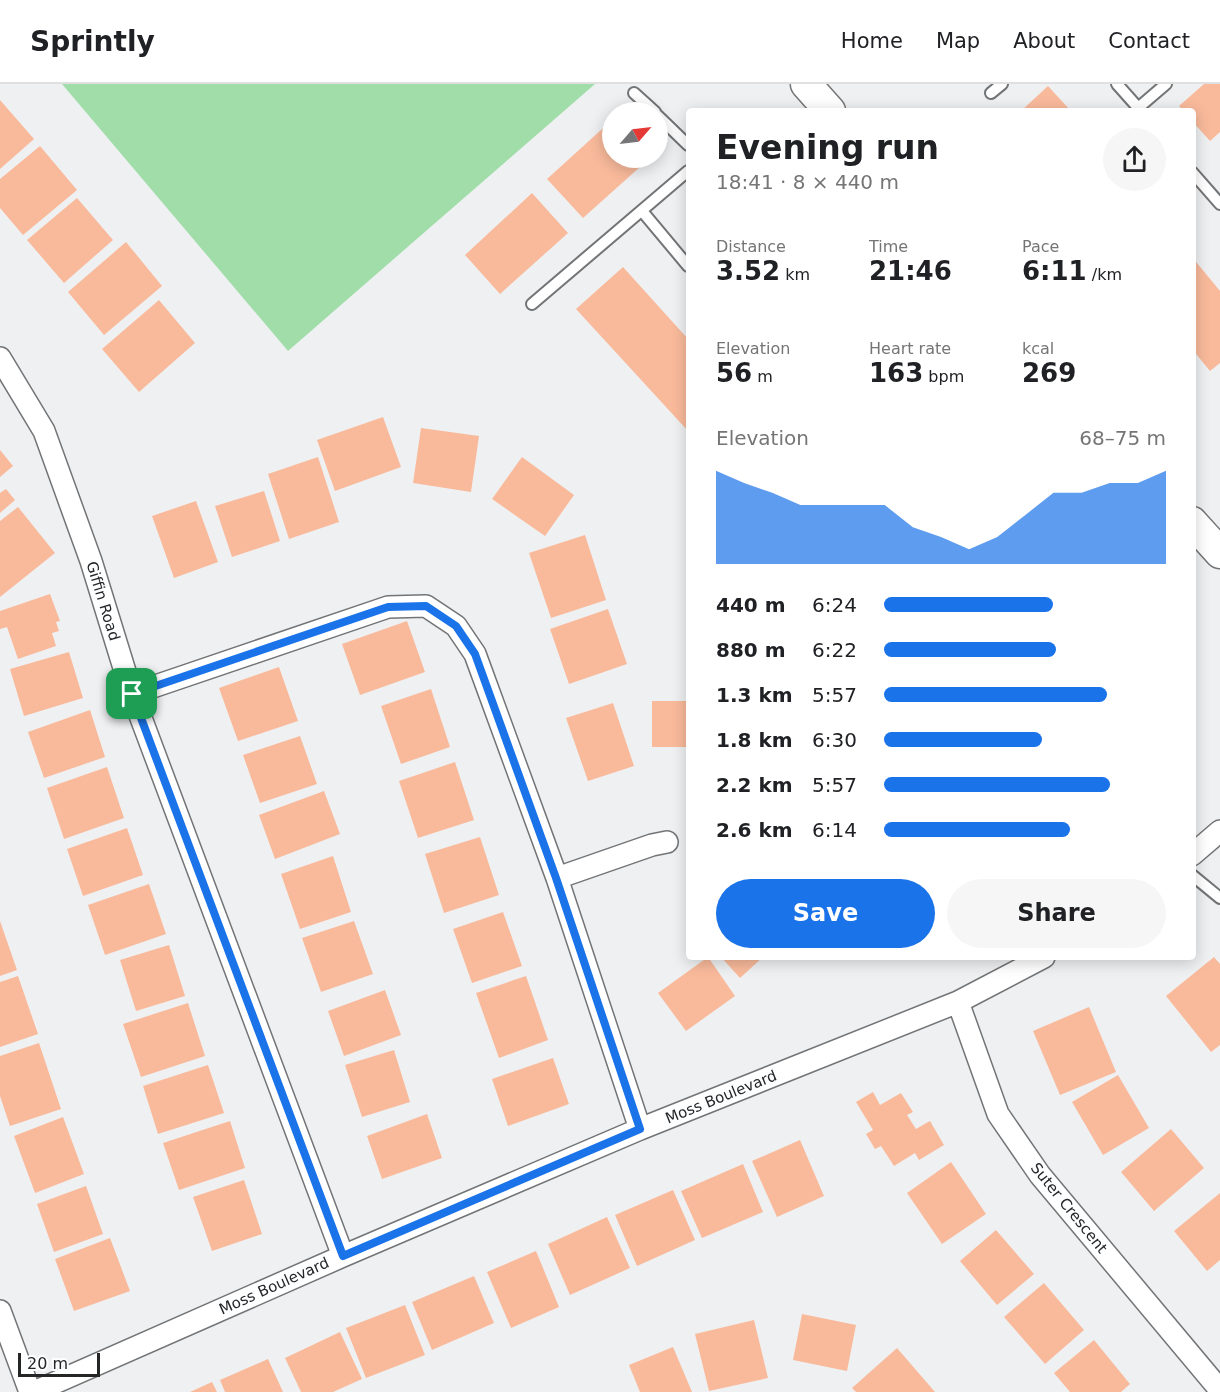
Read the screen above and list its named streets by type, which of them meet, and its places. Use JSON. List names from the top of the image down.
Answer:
{
  "streets": {
    "street": ["Giffin Road", "Moss Boulevard", "Suter Crescent"]
  },
  "crossings": [
    ["Giffin Road", "Moss Boulevard"],
    ["Moss Boulevard", "Suter Crescent"]
  ],
  "scale_bar": "20 m",
  "north": "top right",
  "page": {
    "header": "Sprintly",
    "nav": [
      "Home",
      "Map",
      "About",
      "Contact"
    ],
    "heading": ["Evening run", "18:41 · 8 × 440 m"],
    "stats": [
      ["Distance", "3.52 km"],
      ["Time", "21:46"],
      ["Pace", "6:11 /km"],
      ["Elevation", "56 m"],
      ["Heart rate", "163 bpm"],
      ["kcal", "269"]
    ],
    "chart": ["Elevation", "68–75 m"],
    "list": [
      {
        "name": "440 m",
        "note": "6:24"
      },
      {
        "name": "880 m",
        "note": "6:22"
      },
      {
        "name": "1.3 km",
        "note": "5:57"
      },
      {
        "name": "1.8 km",
        "note": "6:30"
      },
      {
        "name": "2.2 km",
        "note": "5:57"
      },
      {
        "name": "2.6 km",
        "note": "6:14"
      }
    ],
    "buttons": ["Save", "Share"],
    "scale": "20 m"
  }
}
